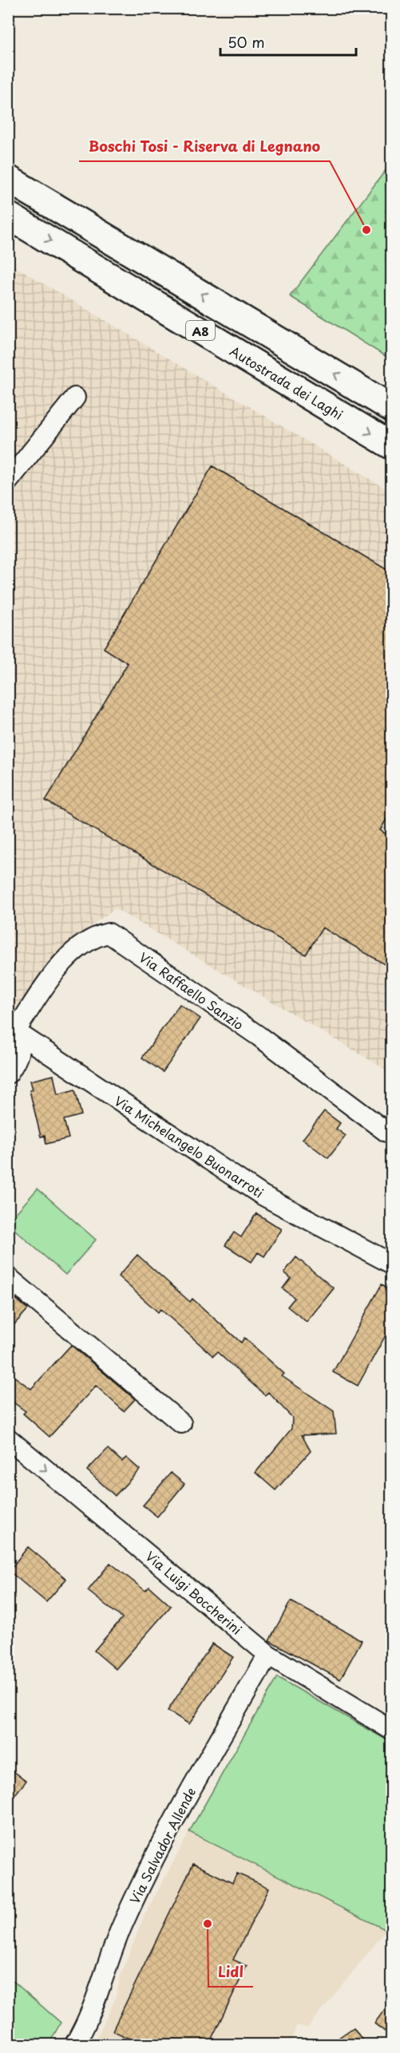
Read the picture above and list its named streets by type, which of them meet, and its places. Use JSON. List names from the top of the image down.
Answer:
{
  "streets": {
    "highway": ["A8", "Autostrada dei Laghi"],
    "street": [
      "Via Raffaello Sanzio",
      "Via Michelangelo Buonarroti",
      "Via Luigi Boccherini",
      "Via Salvador Allende"
    ]
  },
  "crossings": [
    ["Via Raffaello Sanzio", "Via Michelangelo Buonarroti"],
    ["Via Luigi Boccherini", "Via Salvador Allende"]
  ],
  "places": ["Boschi Tosi - Riserva di Legnano", "Lidl"],
  "scale_bar": "50 m"
}
